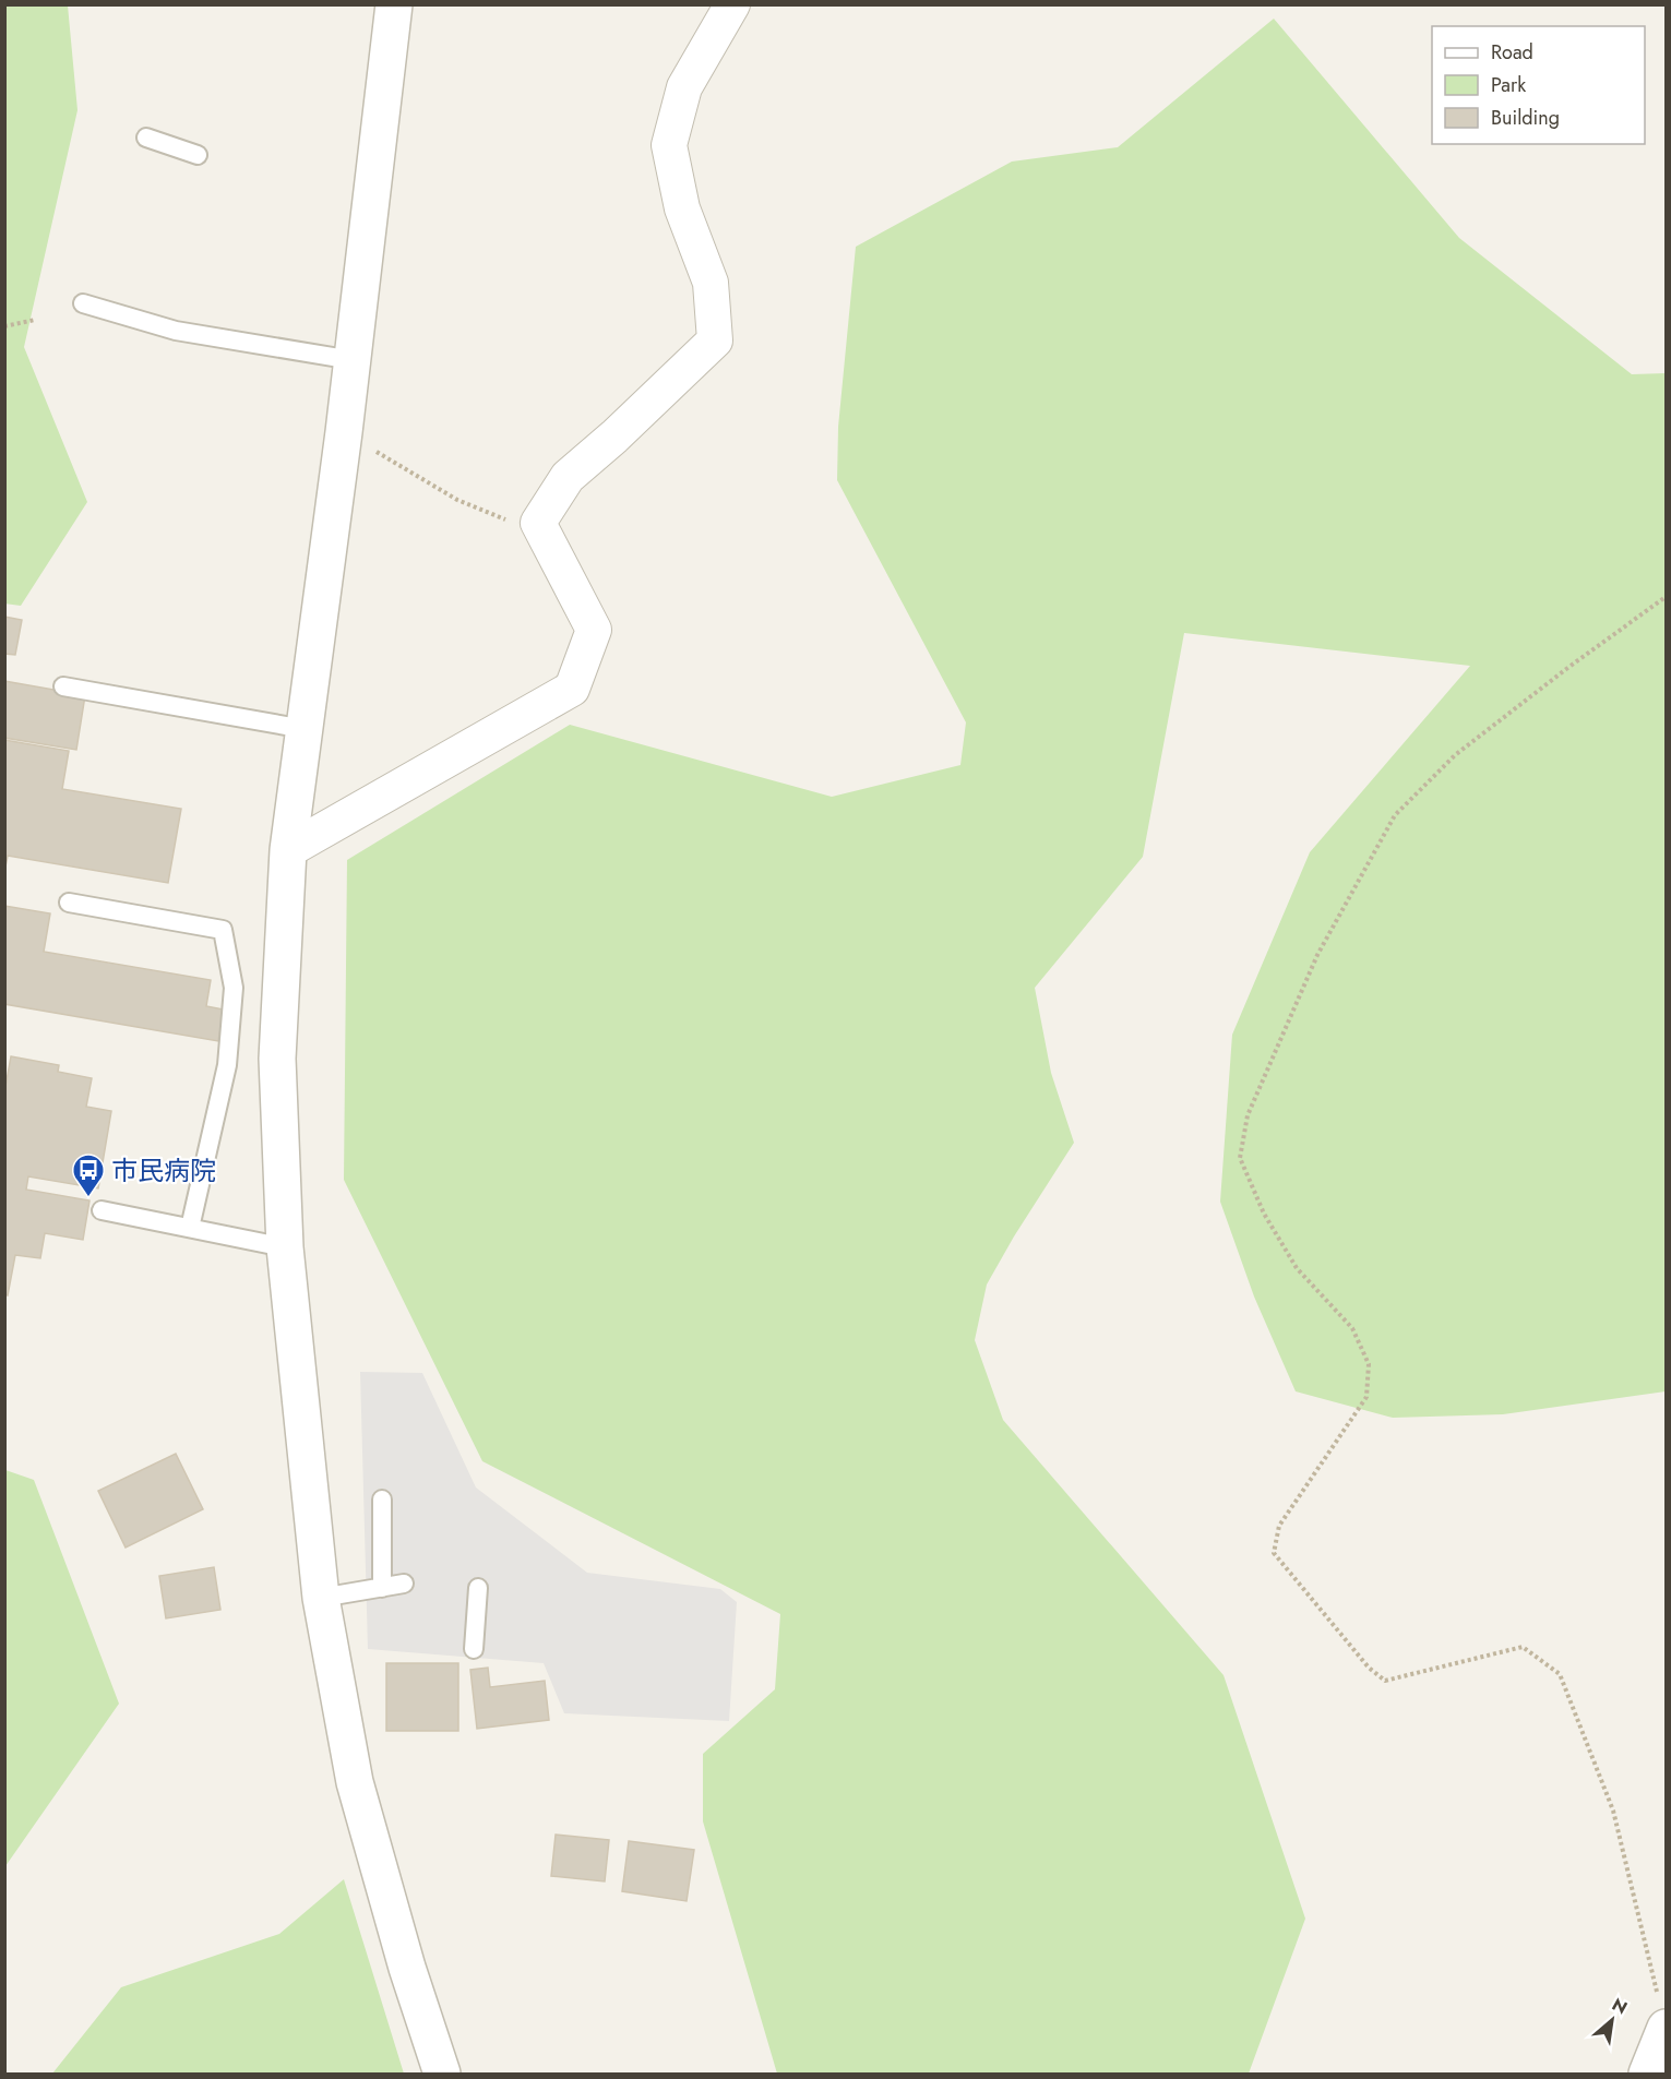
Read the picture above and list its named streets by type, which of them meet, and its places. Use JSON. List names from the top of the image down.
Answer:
{
  "places": {
    "bus stop": ["市民病院"]
  },
  "legend": ["Road", "Park", "Building"],
  "north": "top right"
}
